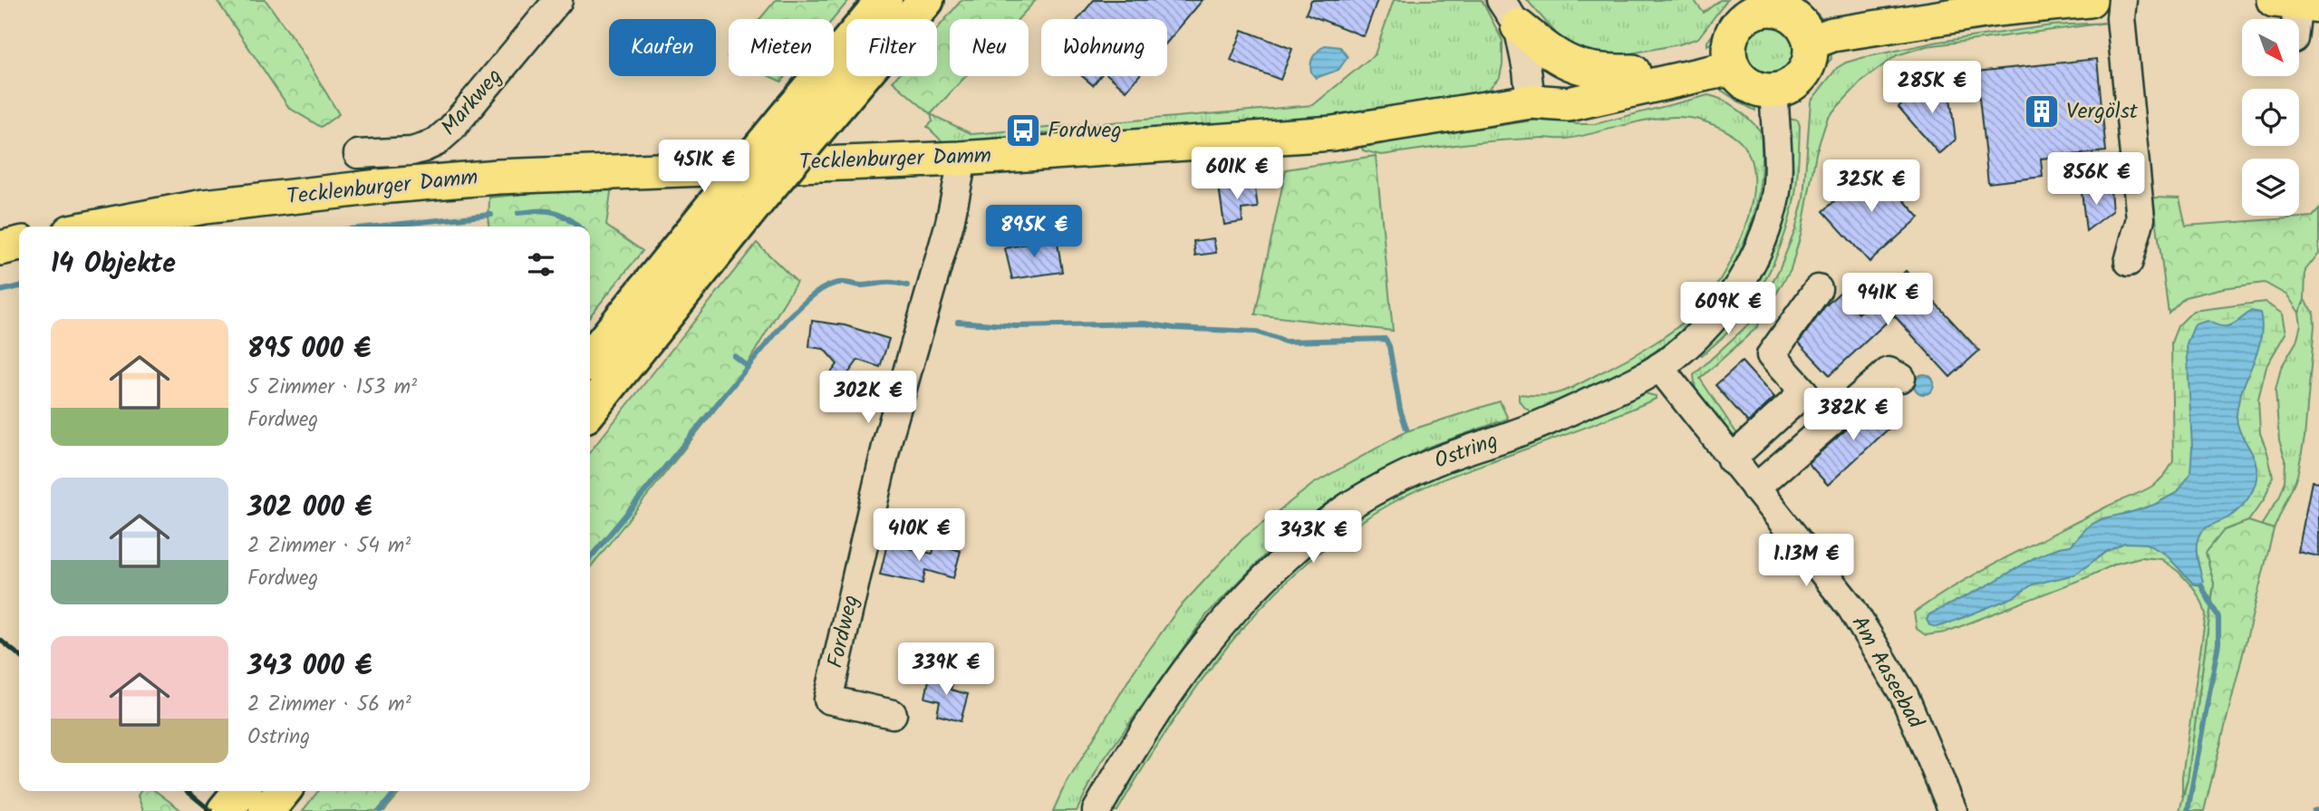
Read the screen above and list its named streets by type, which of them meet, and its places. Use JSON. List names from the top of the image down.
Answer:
{
  "streets": {
    "main road": ["Tecklenburger Damm"],
    "street": [
      "Markweg",
      "Ostring",
      "Fordweg",
      "Am Aaseebad"
    ]
  },
  "crossings": [
    ["Tecklenburger Damm", "Ostring"],
    ["Tecklenburger Damm", "Fordweg"],
    ["Ostring", "Am Aaseebad"]
  ],
  "places": {
    "building": ["Vergölst"],
    "bus stop": ["Fordweg"]
  },
  "north": "bottom right",
  "page": {
    "chip": [
      "Kaufen",
      "Mieten",
      "Filter",
      "Neu",
      "Wohnung"
    ],
    "price": [
      "285K €",
      "451K €",
      "601K €",
      "856K €",
      "325K €",
      "895K €",
      "941K €",
      "609K €",
      "302K €",
      "382K €",
      "410K €",
      "343K €",
      "1.13M €",
      "339K €"
    ],
    "heading": "14 Objekte",
    "list": [
      {
        "name": "895 000 €",
        "note": "5 Zimmer · 153 m² · Fordweg"
      },
      {
        "name": "302 000 €",
        "note": "2 Zimmer · 54 m² · Fordweg"
      },
      {
        "name": "343 000 €",
        "note": "2 Zimmer · 56 m² · Ostring"
      }
    ]
  }
}
